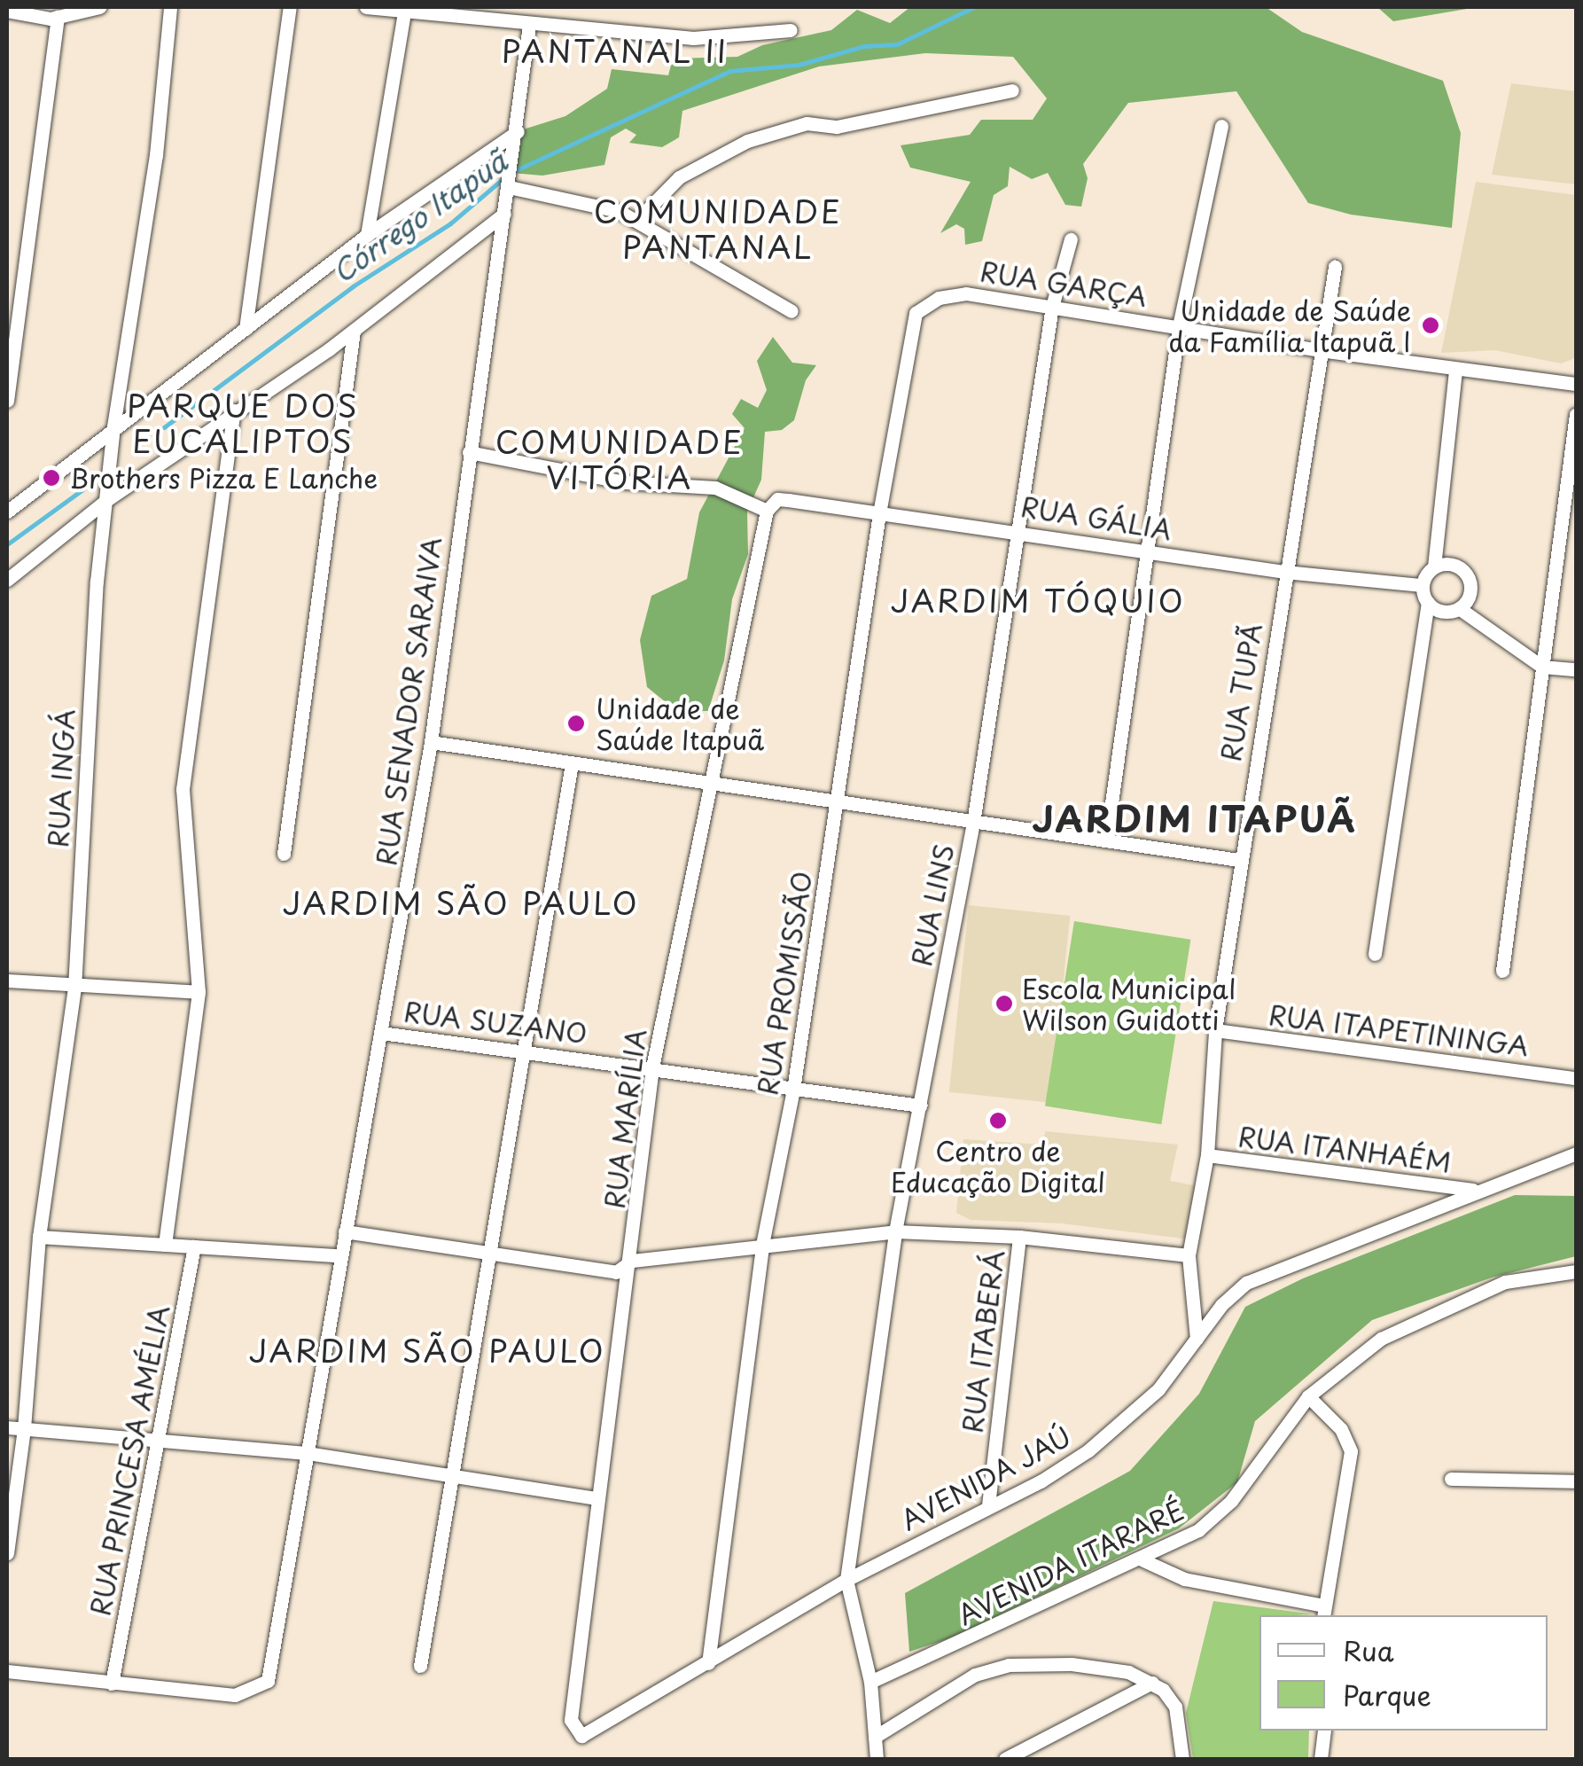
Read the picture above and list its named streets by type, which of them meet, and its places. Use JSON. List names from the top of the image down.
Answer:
{
  "streets": {
    "street": [
      "RUA GARÇA",
      "RUA GÁLIA",
      "RUA TUPÃ",
      "RUA SENADOR SARAIVA",
      "RUA INGÁ",
      "RUA LINS",
      "RUA PROMISSÃO",
      "RUA SUZANO",
      "RUA ITAPETININGA",
      "RUA MARÍLIA",
      "RUA ITANHAÉM",
      "RUA ITABERÁ",
      "RUA PRINCESA AMÉLIA",
      "AVENIDA JAÚ",
      "AVENIDA ITARARÉ"
    ]
  },
  "crossings": [
    ["RUA GARÇA", "RUA TUPÃ"],
    ["RUA GARÇA", "RUA LINS"],
    ["RUA GARÇA", "RUA PROMISSÃO"],
    ["RUA GÁLIA", "RUA TUPÃ"],
    ["RUA GÁLIA", "RUA LINS"],
    ["RUA GÁLIA", "RUA PROMISSÃO"],
    ["RUA GÁLIA", "RUA MARÍLIA"],
    ["RUA TUPÃ", "RUA ITAPETININGA"],
    ["RUA TUPÃ", "RUA ITANHAÉM"],
    ["RUA TUPÃ", "AVENIDA JAÚ"],
    ["RUA SENADOR SARAIVA", "RUA SUZANO"],
    ["RUA SENADOR SARAIVA", "RUA PRINCESA AMÉLIA"],
    ["RUA LINS", "RUA SUZANO"],
    ["RUA LINS", "AVENIDA JAÚ"],
    ["RUA PROMISSÃO", "RUA SUZANO"],
    ["RUA PROMISSÃO", "AVENIDA JAÚ"],
    ["RUA SUZANO", "RUA MARÍLIA"],
    ["RUA MARÍLIA", "AVENIDA JAÚ"],
    ["RUA ITANHAÉM", "AVENIDA JAÚ"],
    ["RUA ITABERÁ", "AVENIDA JAÚ"]
  ],
  "districts": [
    "PANTANAL II",
    "COMUNIDADE PANTANAL",
    "PARQUE DOS EUCALIPTOS",
    "COMUNIDADE VITÓRIA",
    "JARDIM TÓQUIO",
    "JARDIM ITAPUÃ",
    "JARDIM SÃO PAULO",
    "JARDIM SÃO PAULO"
  ],
  "water": ["Córrego Itapuã"],
  "places": [
    "Unidade de Saúde da Família Itapuã I",
    "Brothers Pizza E Lanche",
    "Unidade de Saúde Itapuã",
    "Escola Municipal Wilson Guidotti",
    "Centro de Educação Digital"
  ],
  "legend": ["Rua", "Parque"]
}
